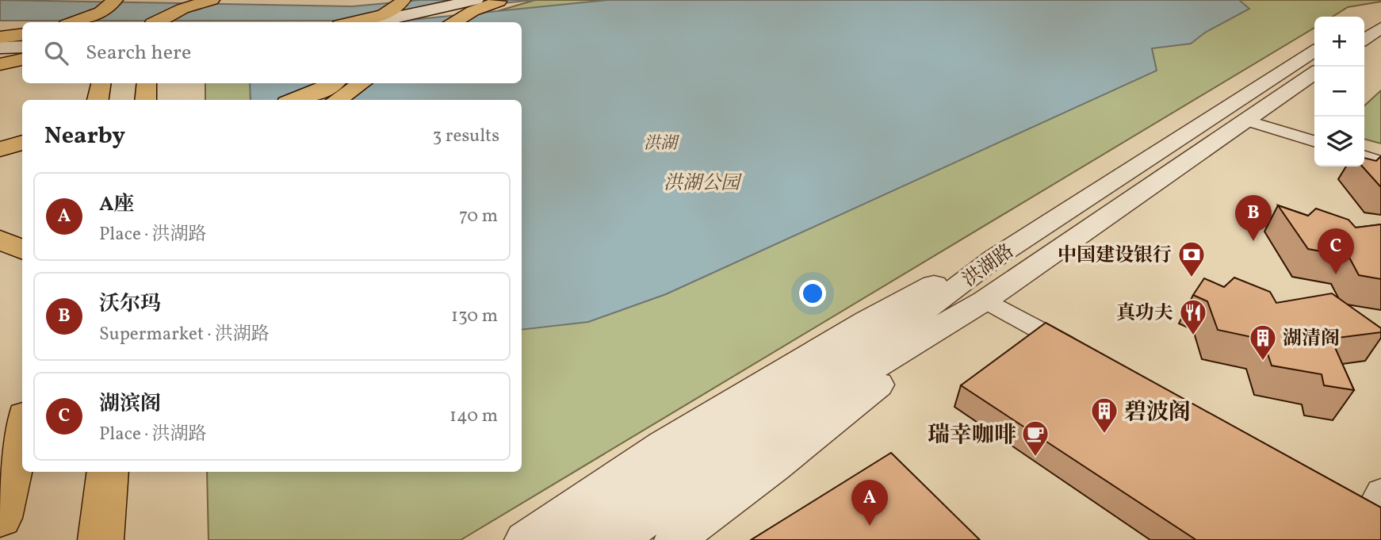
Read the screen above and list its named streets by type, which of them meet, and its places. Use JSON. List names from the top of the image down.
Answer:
{
  "streets": {
    "street": ["洪湖路"]
  },
  "water": ["洪湖"],
  "parks": ["洪湖公园"],
  "places": {
    "bank": ["中国建设银行"],
    "restaurant": ["真功夫"],
    "building": ["湖清阁", "碧波阁"],
    "cafe": ["瑞幸咖啡"]
  },
  "page": {
    "map_buttons": ["+", "−"],
    "search": "Search here",
    "heading": ["Nearby", "3 results"],
    "list": [
      {
        "mark": "A",
        "name": "A座",
        "note": "Place · 洪湖路",
        "value": "70 m"
      },
      {
        "mark": "B",
        "name": "沃尔玛",
        "note": "Supermarket · 洪湖路",
        "value": "130 m"
      },
      {
        "mark": "C",
        "name": "湖滨阁",
        "note": "Place · 洪湖路",
        "value": "140 m"
      }
    ],
    "pins": ["B", "C", "A"]
  }
}
